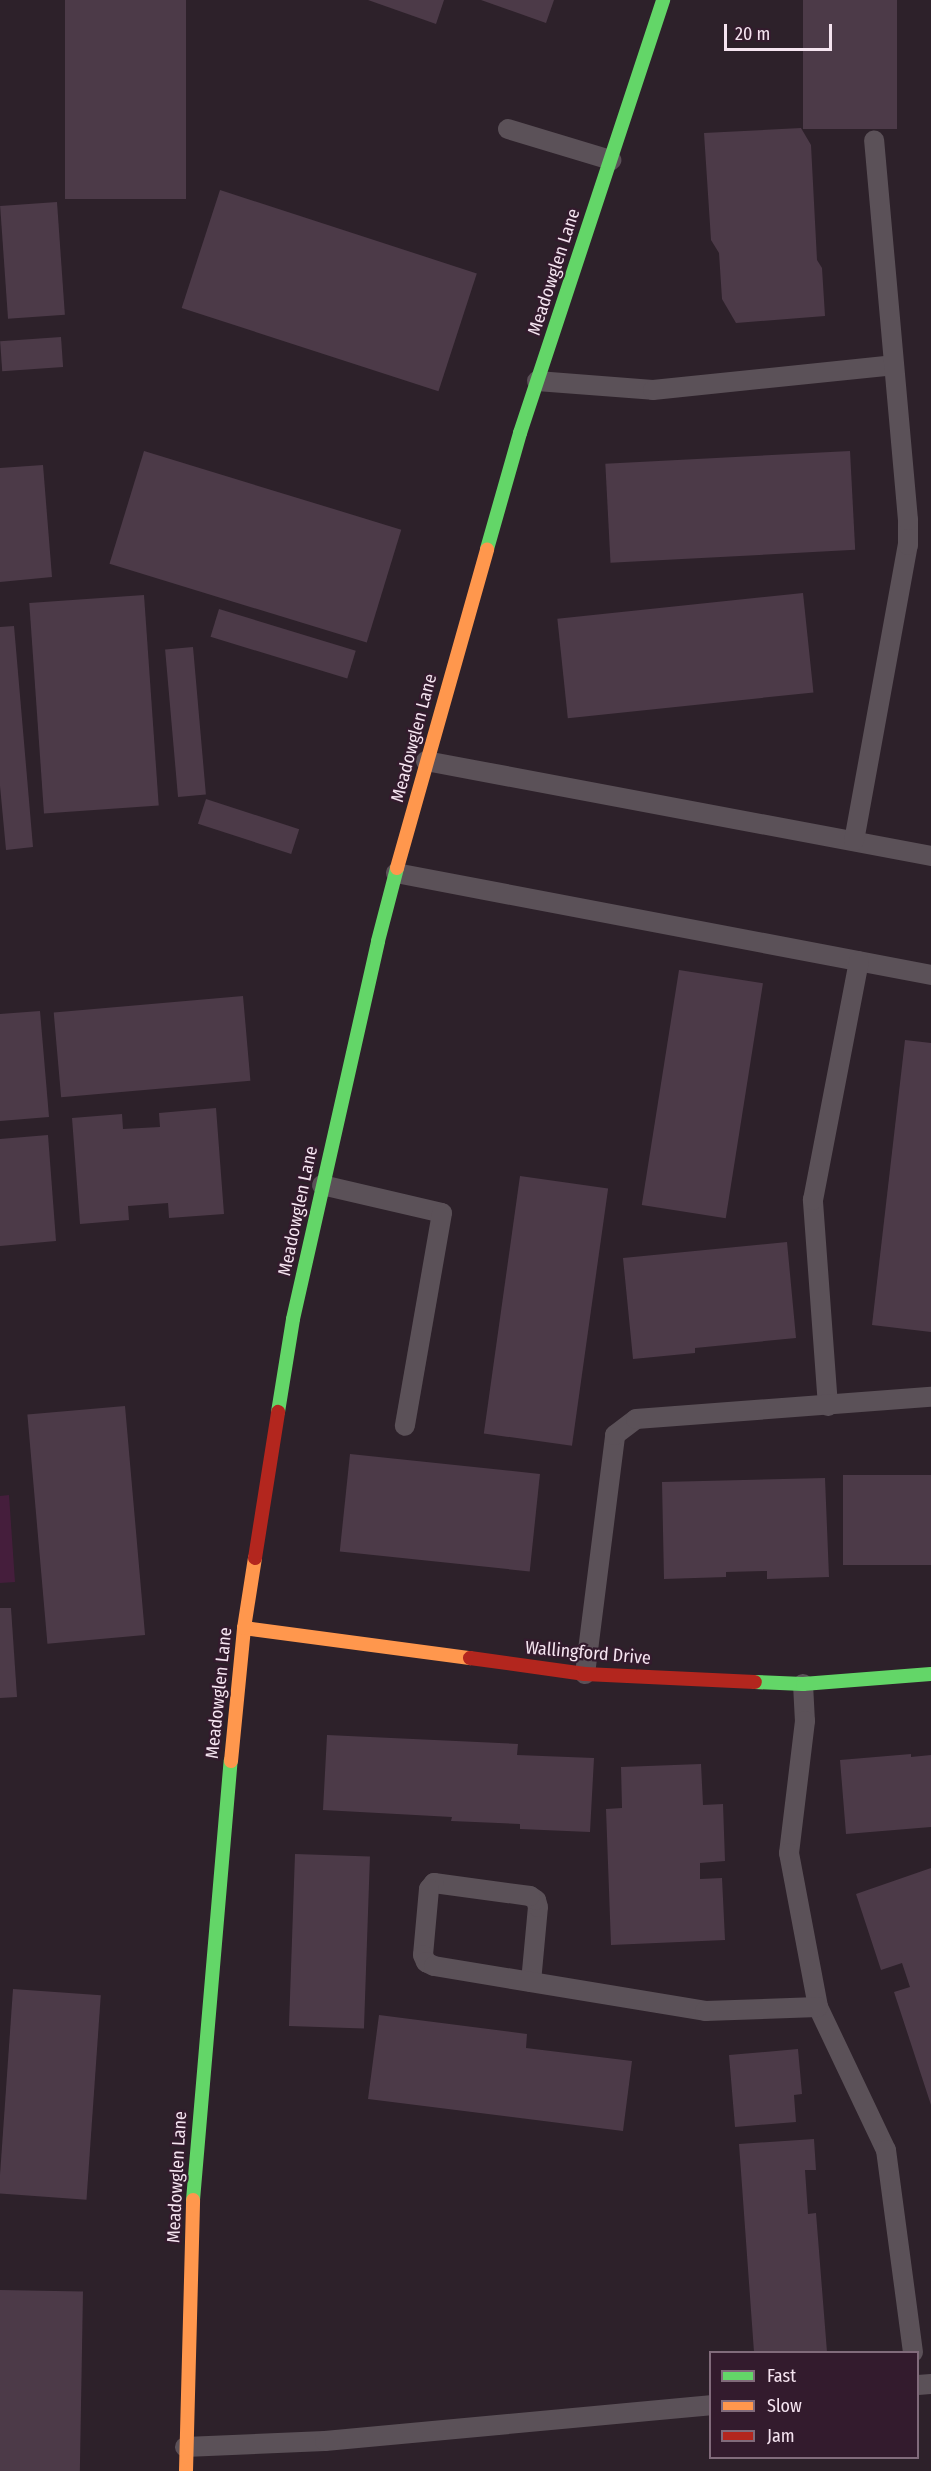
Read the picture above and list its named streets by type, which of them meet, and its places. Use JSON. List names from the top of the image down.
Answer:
{
  "streets": {
    "street": ["Meadowglen Lane", "Wallingford Drive"]
  },
  "crossings": [
    ["Meadowglen Lane", "Wallingford Drive"]
  ],
  "legend": ["Fast", "Slow", "Jam"],
  "scale_bar": "20 m"
}
